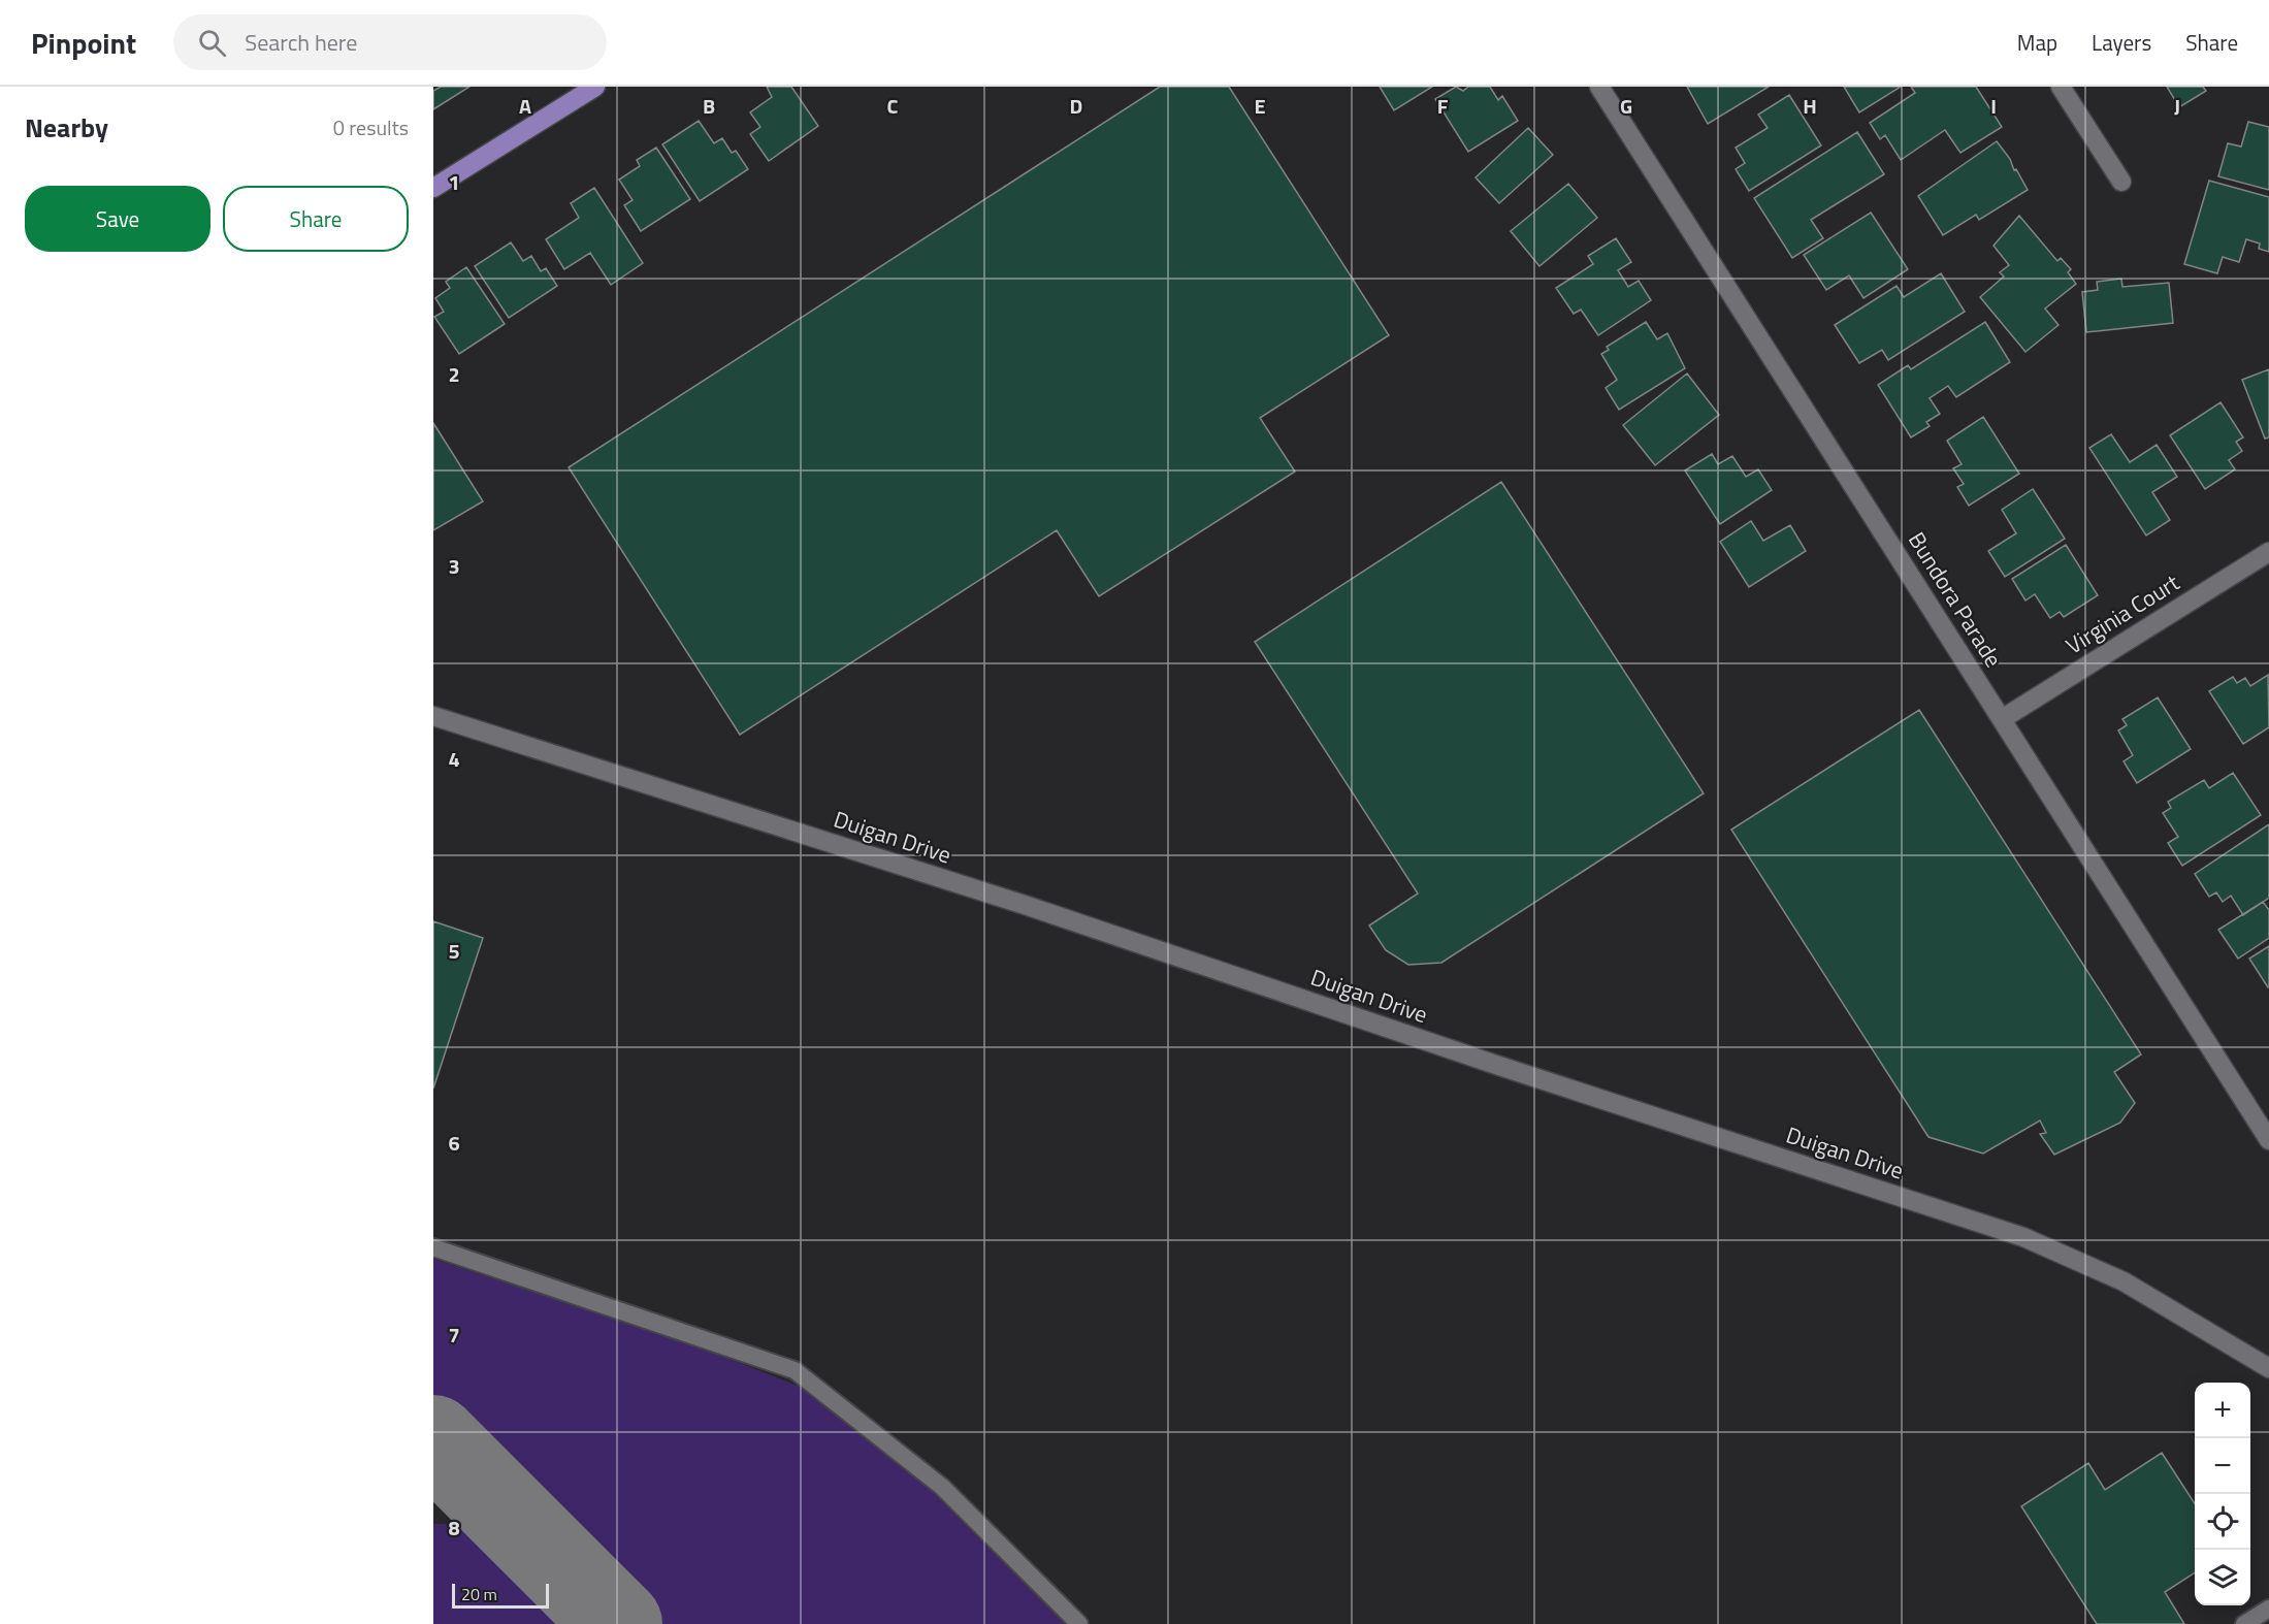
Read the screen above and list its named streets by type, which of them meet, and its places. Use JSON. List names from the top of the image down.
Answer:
{
  "streets": {
    "main road": ["Bundora Parade", "Virginia Court", "Duigan Drive"]
  },
  "crossings": [
    ["Bundora Parade", "Virginia Court"]
  ],
  "scale_bar": "20 m",
  "page": {
    "header": "Pinpoint",
    "search": "Search here",
    "nav": ["Map", "Layers", "Share"],
    "heading": ["Nearby", "0 results"],
    "buttons": ["Save", "Share"],
    "map_buttons": ["+", "−"],
    "scale": "20 m"
  },
  "grid": {
    "columns": [
      "A",
      "B",
      "C",
      "D",
      "E",
      "F",
      "G",
      "H",
      "I",
      "J"
    ],
    "rows": [
      "1",
      "2",
      "3",
      "4",
      "5",
      "6",
      "7",
      "8"
    ]
  }
}
